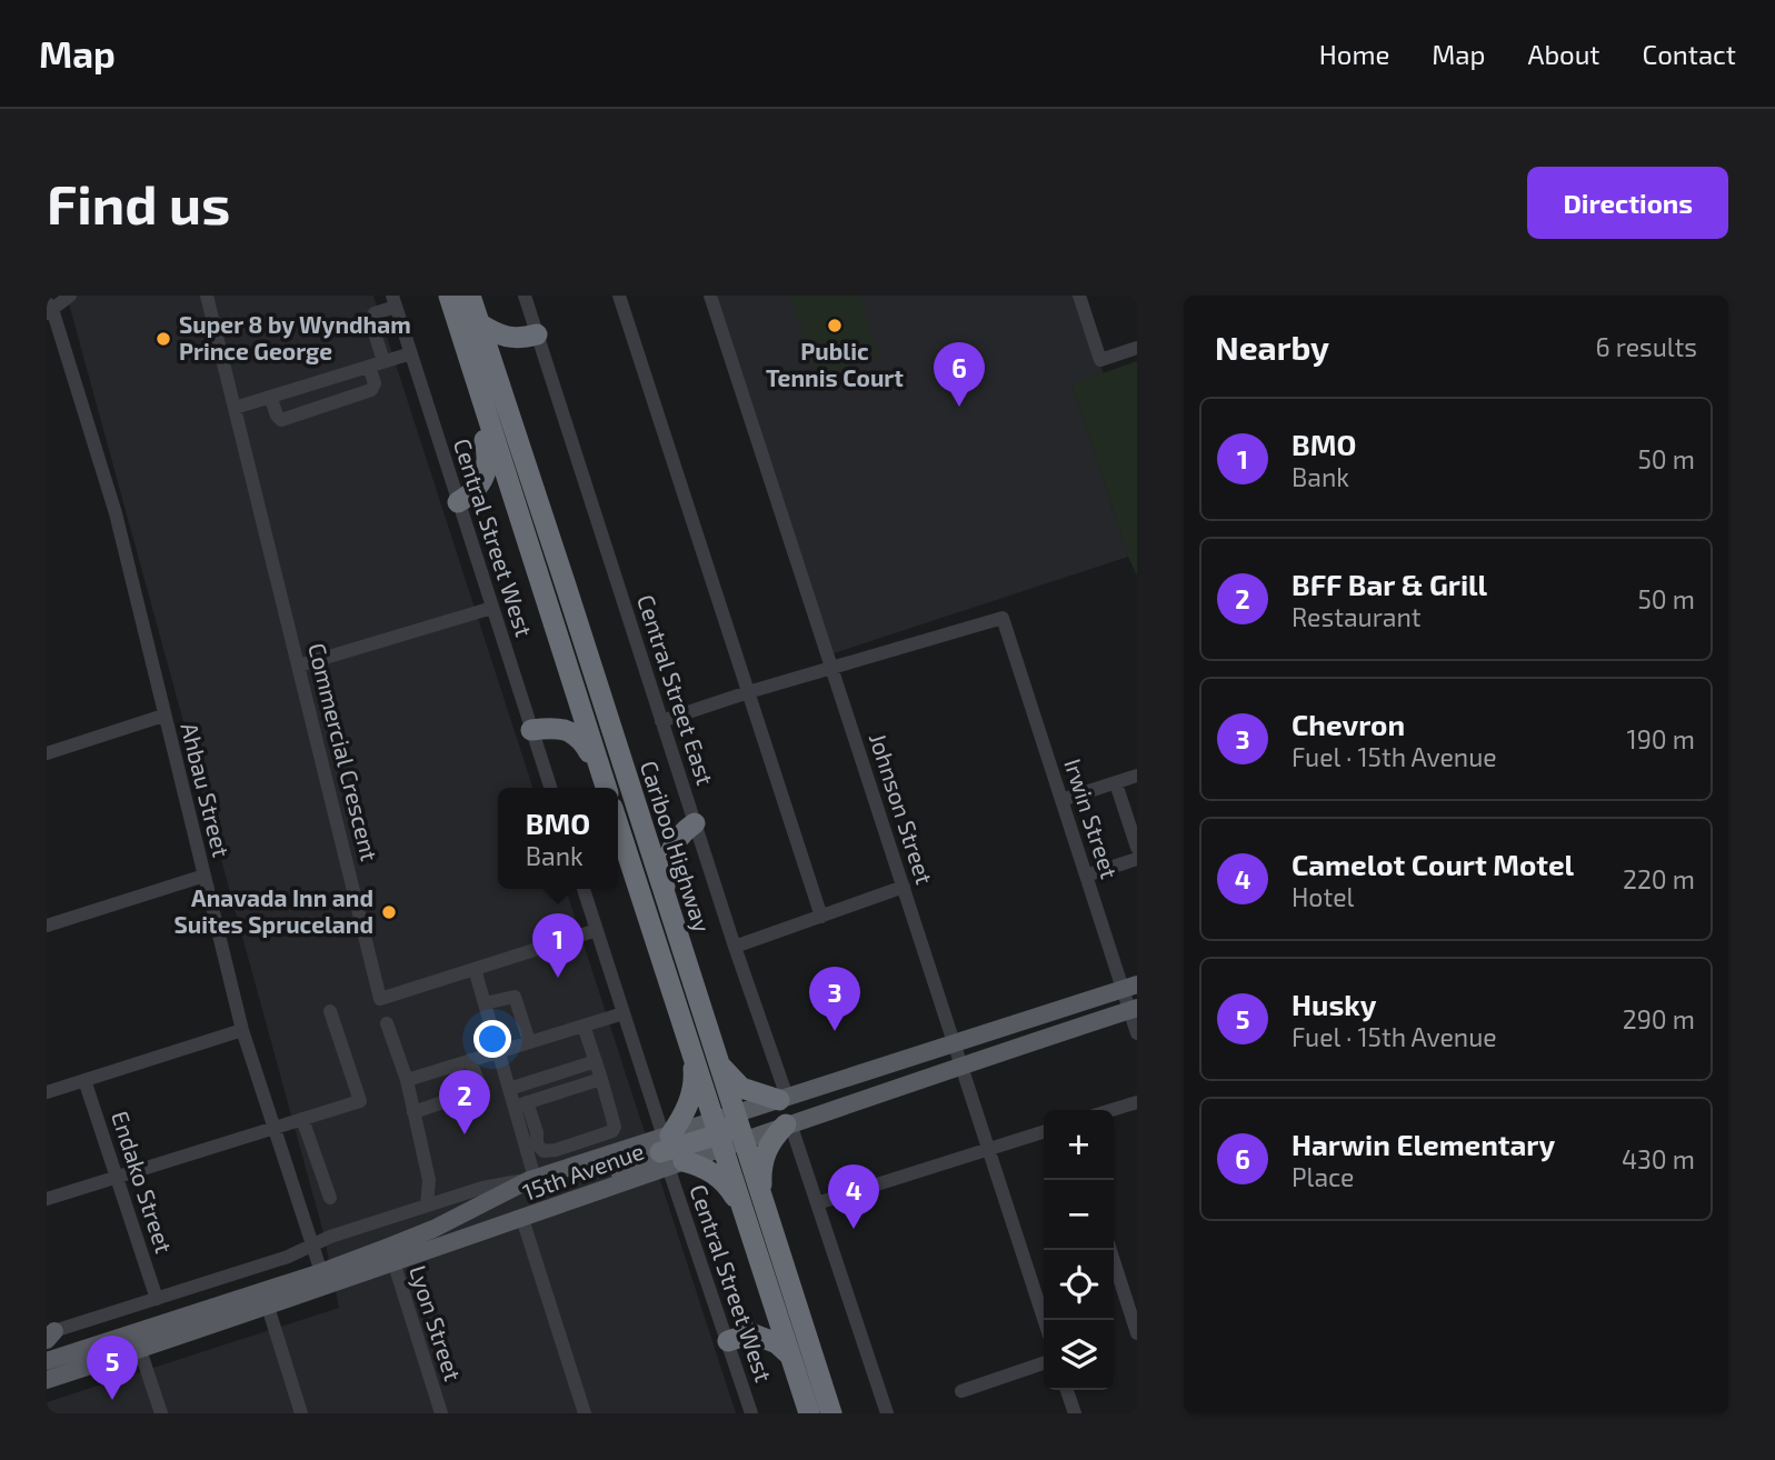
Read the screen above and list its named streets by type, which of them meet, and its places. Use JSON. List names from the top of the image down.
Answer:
{
  "streets": {
    "highway": ["Cariboo Highway"],
    "main road": ["15th Avenue"],
    "street": [
      "Central Street West",
      "Central Street East",
      "Commercial Crescent",
      "Ahbau Street",
      "Johnson Street",
      "Irwin Street",
      "Endako Street",
      "Lyon Street"
    ]
  },
  "crossings": [
    ["Central Street West", "Commercial Crescent"],
    ["Central Street West", "15th Avenue"],
    ["Ahbau Street", "15th Avenue"],
    ["Johnson Street", "Irwin Street"],
    ["15th Avenue", "Endako Street"],
    ["15th Avenue", "Lyon Street"]
  ],
  "places": ["Public Tennis Court", "Super 8 by Wyndham Prince George", "Anavada Inn and Suites Spruceland"],
  "page": {
    "header": "Map",
    "nav": [
      "Home",
      "Map",
      "About",
      "Contact"
    ],
    "buttons": "Directions",
    "title": "Find us",
    "heading": ["Nearby", "6 results"],
    "pins": [
      "6",
      "1",
      "3",
      "2",
      "4",
      "5"
    ],
    "list": [
      {
        "mark": "1",
        "name": "BMO",
        "note": "Bank",
        "value": "50 m"
      },
      {
        "mark": "2",
        "name": "BFF Bar & Grill",
        "note": "Restaurant",
        "value": "50 m"
      },
      {
        "mark": "3",
        "name": "Chevron",
        "note": "Fuel · 15th Avenue",
        "value": "190 m"
      },
      {
        "mark": "4",
        "name": "Camelot Court Motel",
        "note": "Hotel",
        "value": "220 m"
      },
      {
        "mark": "5",
        "name": "Husky",
        "note": "Fuel · 15th Avenue",
        "value": "290 m"
      },
      {
        "mark": "6",
        "name": "Harwin Elementary",
        "note": "Place",
        "value": "430 m"
      }
    ],
    "popup": ["BMO", "Bank"],
    "map_buttons": ["+", "−"]
  }
}
